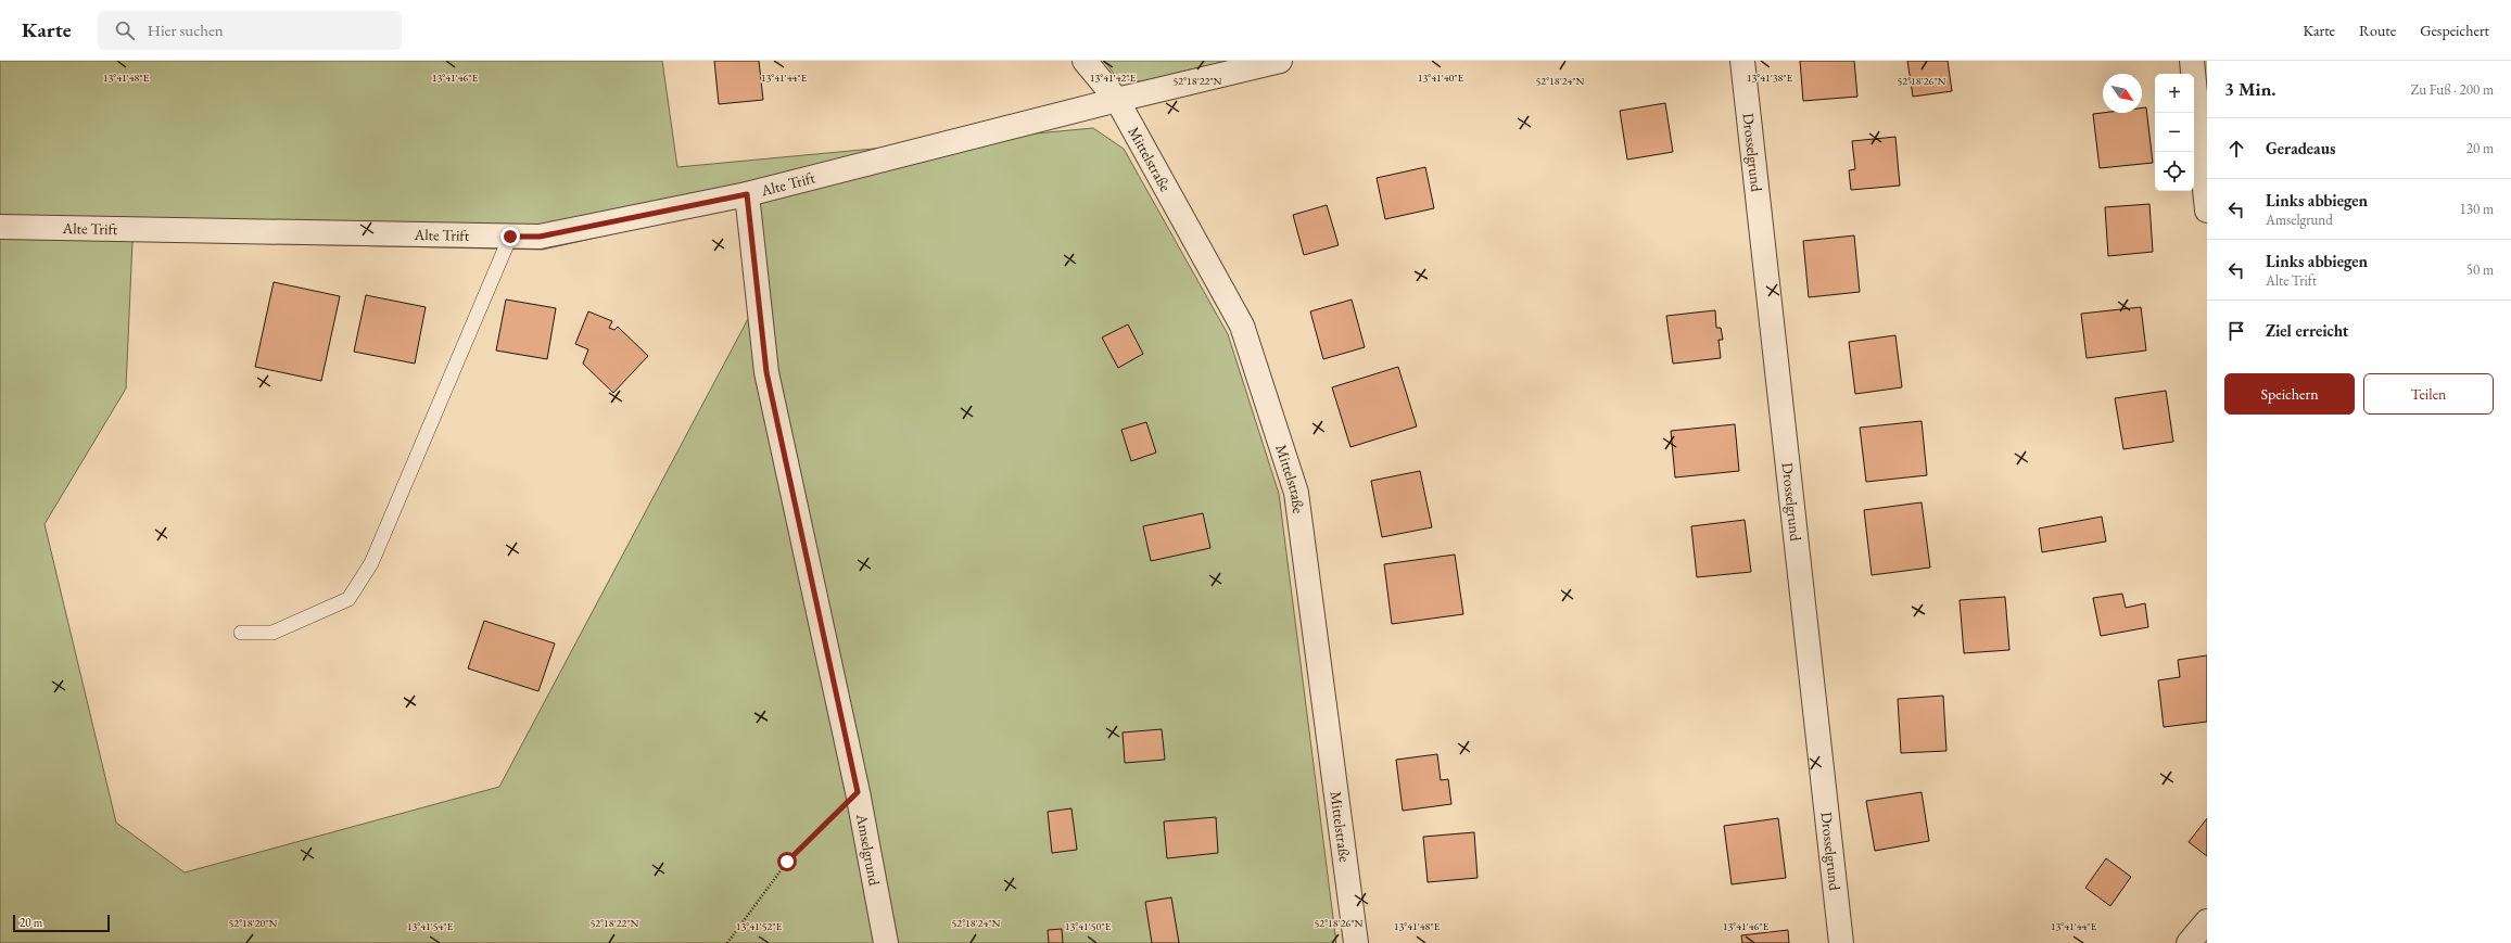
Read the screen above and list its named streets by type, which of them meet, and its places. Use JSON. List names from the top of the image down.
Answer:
{
  "streets": {
    "street": [
      "Drosselgrund",
      "Mittelstraße",
      "Alte Trift",
      "Amselgrund"
    ]
  },
  "crossings": [
    ["Mittelstraße", "Alte Trift"],
    ["Alte Trift", "Amselgrund"]
  ],
  "scale_bar": "20 m",
  "north": "bottom right",
  "page": {
    "header": "Karte",
    "search": "Hier suchen",
    "nav": ["Karte", "Route", "Gespeichert"],
    "heading": ["3 Min.", "Zu Fuß · 200 m"],
    "map_buttons": ["+", "−"],
    "list": [
      ["Geradeaus", "20 m"],
      ["Links abbiegen", "Amselgrund", "130 m"],
      ["Links abbiegen", "Alte Trift", "50 m"],
      "Ziel erreicht"
    ],
    "buttons": ["Speichern", "Teilen"],
    "scale": "20 m"
  },
  "coordinates": [
    "13°41'44\"E",
    "13°41'42\"E",
    "13°41'40\"E",
    "13°41'38\"E",
    "13°41'48\"E",
    "13°41'46\"E",
    "52°18'22\"N",
    "52°18'24\"N",
    "52°18'26\"N",
    "52°18'20\"N",
    "13°41'54\"E",
    "13°41'52\"E",
    "13°41'50\"E"
  ]
}
